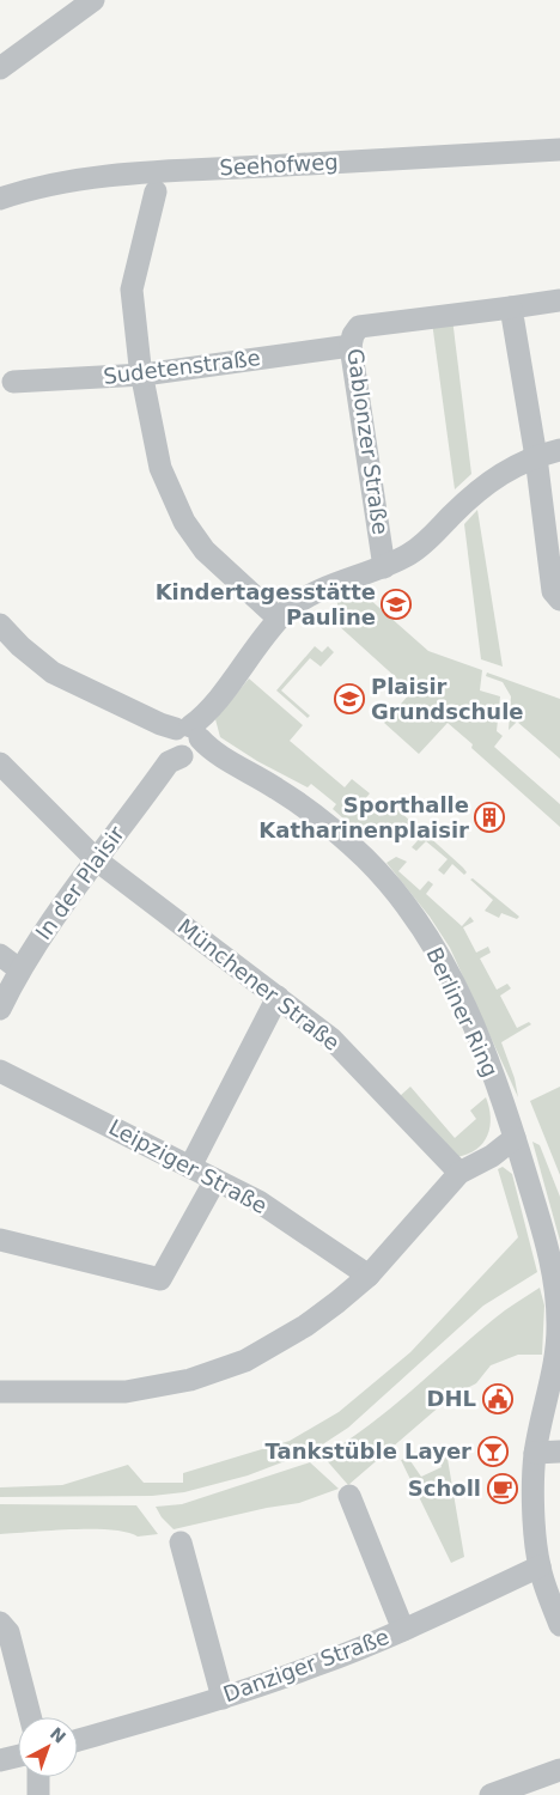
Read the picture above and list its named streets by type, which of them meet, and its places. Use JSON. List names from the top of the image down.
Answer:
{
  "streets": {
    "street": [
      "Seehofweg",
      "Sudetenstraße",
      "Gablonzer Straße",
      "In der Plaisir",
      "Münchener Straße",
      "Berliner Ring",
      "Leipziger Straße",
      "Danziger Straße"
    ]
  },
  "crossings": [
    ["Sudetenstraße", "Gablonzer Straße"],
    ["Gablonzer Straße", "In der Plaisir"],
    ["In der Plaisir", "Münchener Straße"],
    ["In der Plaisir", "Berliner Ring"],
    ["Berliner Ring", "Danziger Straße"]
  ],
  "places": {
    "school or university": ["Kindertagesstätte Pauline", "Plaisir Grundschule"],
    "building": ["Sporthalle Katharinenplaisir"],
    "public building": ["DHL"],
    "bar": ["Tankstüble Layer"],
    "cafe": ["Scholl"]
  },
  "north": "top right"
}
